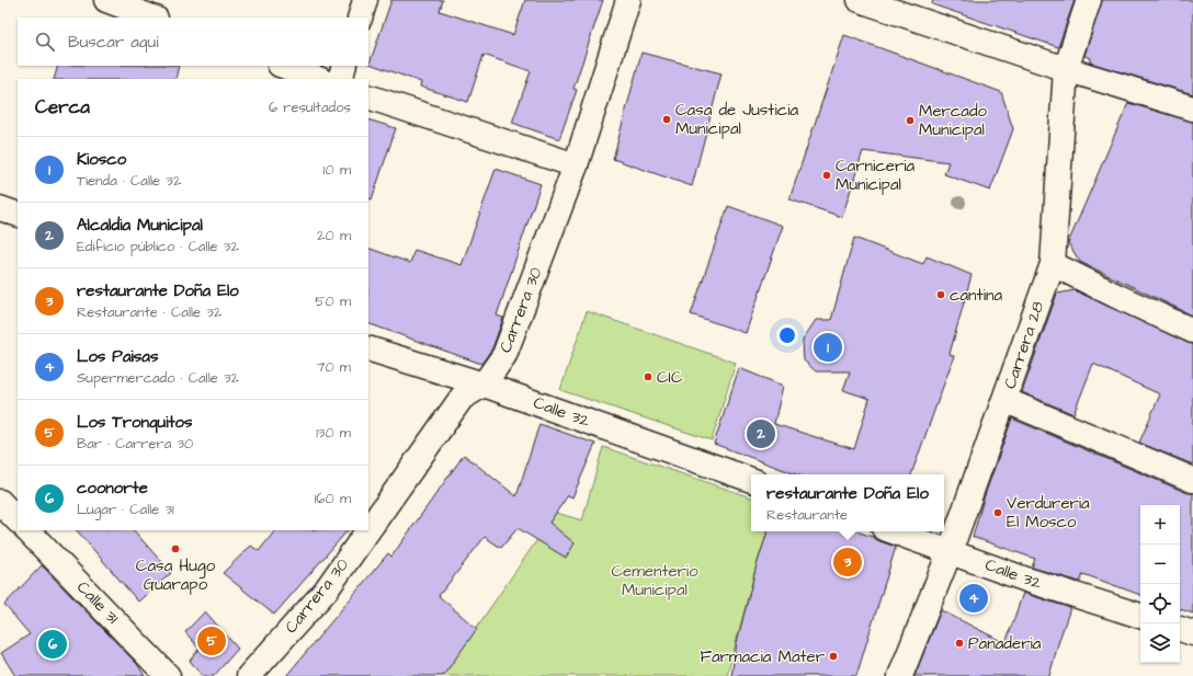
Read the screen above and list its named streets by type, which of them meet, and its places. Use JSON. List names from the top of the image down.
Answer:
{
  "streets": {
    "street": [
      "Carrera 30",
      "Carrera 28",
      "Calle 32",
      "Calle 31"
    ]
  },
  "crossings": [
    ["Carrera 30", "Calle 32"],
    ["Carrera 28", "Calle 32"]
  ],
  "parks": ["Cementerio Municipal"],
  "places": [
    "Casa de Justicia Municipal",
    "Mercado Municipal",
    "Carniceria Municipal",
    "cantina",
    "CIC",
    "Verdureria El Mosco",
    "Casa Hugo Guarapo",
    "Panaderia",
    "Farmacia Mater"
  ],
  "page": {
    "search": "Buscar aquí",
    "heading": ["Cerca", "6 resultados"],
    "list": [
      {
        "mark": "1",
        "name": "Kiosco",
        "note": "Tienda · Calle 32",
        "value": "10 m"
      },
      {
        "mark": "2",
        "name": "Alcaldia Municipal",
        "note": "Edificio público · Calle 32",
        "value": "20 m"
      },
      {
        "mark": "3",
        "name": "restaurante Doña Elo",
        "note": "Restaurante · Calle 32",
        "value": "50 m"
      },
      {
        "mark": "4",
        "name": "Los Paisas",
        "note": "Supermercado · Calle 32",
        "value": "70 m"
      },
      {
        "mark": "5",
        "name": "Los Tronquitos",
        "note": "Bar · Carrera 30",
        "value": "130 m"
      },
      {
        "mark": "6",
        "name": "coonorte",
        "note": "Lugar · Calle 31",
        "value": "160 m"
      }
    ],
    "pins": [
      "1",
      "2",
      "3",
      "4",
      "5",
      "6"
    ],
    "popup": ["restaurante Doña Elo", "Restaurante"],
    "map_buttons": ["+", "−"]
  }
}
